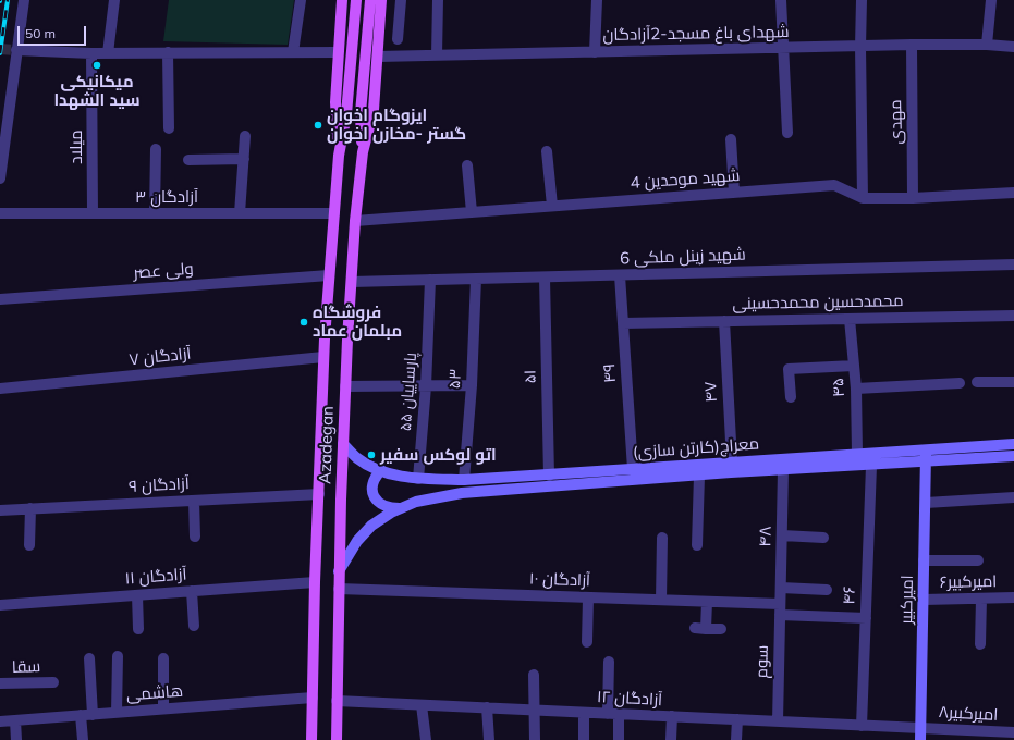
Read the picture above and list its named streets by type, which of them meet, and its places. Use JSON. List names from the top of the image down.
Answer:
{
  "streets": {
    "main road": ["Azadegan"],
    "street": [
      "شهدای‌ باغ مسجد-2آزادگان",
      "مهدی",
      "میلاد",
      "4 شهید موحدین",
      "۳ آزادگان",
      "6 شهید زینل ملکی",
      "ولی عصر",
      "محمدحسین محمدحسینی",
      "۷ آزادگان",
      "۴۹",
      "۵۱",
      "۵۳",
      "۴۵",
      "پارساییان ۵۵",
      "۴۷",
      "معراج(کارتن سازی)",
      "۹ آزادگان",
      "۴۸",
      "۱۱ آزادگان",
      "۱۰ آزادگان",
      "امیرکبیر۶",
      "۴۶",
      "امیرکبیر",
      "سوم",
      "سقا",
      "هاشمی",
      "۱۲ آزادگان",
      "امیرکبیر۸"
    ]
  },
  "crossings": [
    ["شهدای‌ باغ مسجد-2آزادگان", "مهدی"],
    ["مهدی", "4 شهید موحدین"],
    ["میلاد", "۳ آزادگان"],
    ["4 شهید موحدین", "Azadegan"],
    ["۳ آزادگان", "Azadegan"],
    ["6 شهید زینل ملکی", "۴۹"],
    ["6 شهید زینل ملکی", "۵۱"],
    ["6 شهید زینل ملکی", "۵۳"],
    ["6 شهید زینل ملکی", "پارساییان ۵۵"],
    ["6 شهید زینل ملکی", "Azadegan"],
    ["ولی عصر", "Azadegan"],
    ["محمدحسین محمدحسینی", "۴۹"],
    ["محمدحسین محمدحسینی", "۴۵"],
    ["محمدحسین محمدحسینی", "۴۷"],
    ["۷ آزادگان", "Azadegan"],
    ["۴۹", "معراج(کارتن سازی)"],
    ["۵۱", "معراج(کارتن سازی)"],
    ["۵۳", "معراج(کارتن سازی)"],
    ["۴۵", "معراج(کارتن سازی)"],
    ["پارساییان ۵۵", "معراج(کارتن سازی)"],
    ["۴۷", "معراج(کارتن سازی)"],
    ["Azadegan", "معراج(کارتن سازی)"],
    ["Azadegan", "۹ آزادگان"],
    ["Azadegan", "۱۱ آزادگان"],
    ["Azadegan", "۱۰ آزادگان"],
    ["Azadegan", "هاشمی"],
    ["Azadegan", "۱۲ آزادگان"],
    ["معراج(کارتن سازی)", "۴۸"],
    ["معراج(کارتن سازی)", "۴۶"],
    ["معراج(کارتن سازی)", "امیرکبیر"],
    ["۴۸", "۱۰ آزادگان"],
    ["۴۸", "سوم"],
    ["۱۰ آزادگان", "۴۶"],
    ["۱۰ آزادگان", "سوم"],
    ["امیرکبیر۶", "امیرکبیر"],
    ["۴۶", "۱۲ آزادگان"],
    ["امیرکبیر", "۱۲ آزادگان"],
    ["امیرکبیر", "امیرکبیر۸"],
    ["سوم", "۱۲ آزادگان"],
    ["۱۲ آزادگان", "امیرکبیر۸"]
  ],
  "places": [
    "میکانیکی سید الشهدا",
    "ایزوگام اخوان گستر -مخازن اخوان",
    "فروشگاه مبلمان عماد",
    "اتو لوکس سفیر"
  ],
  "scale_bar": "50 m"
}
